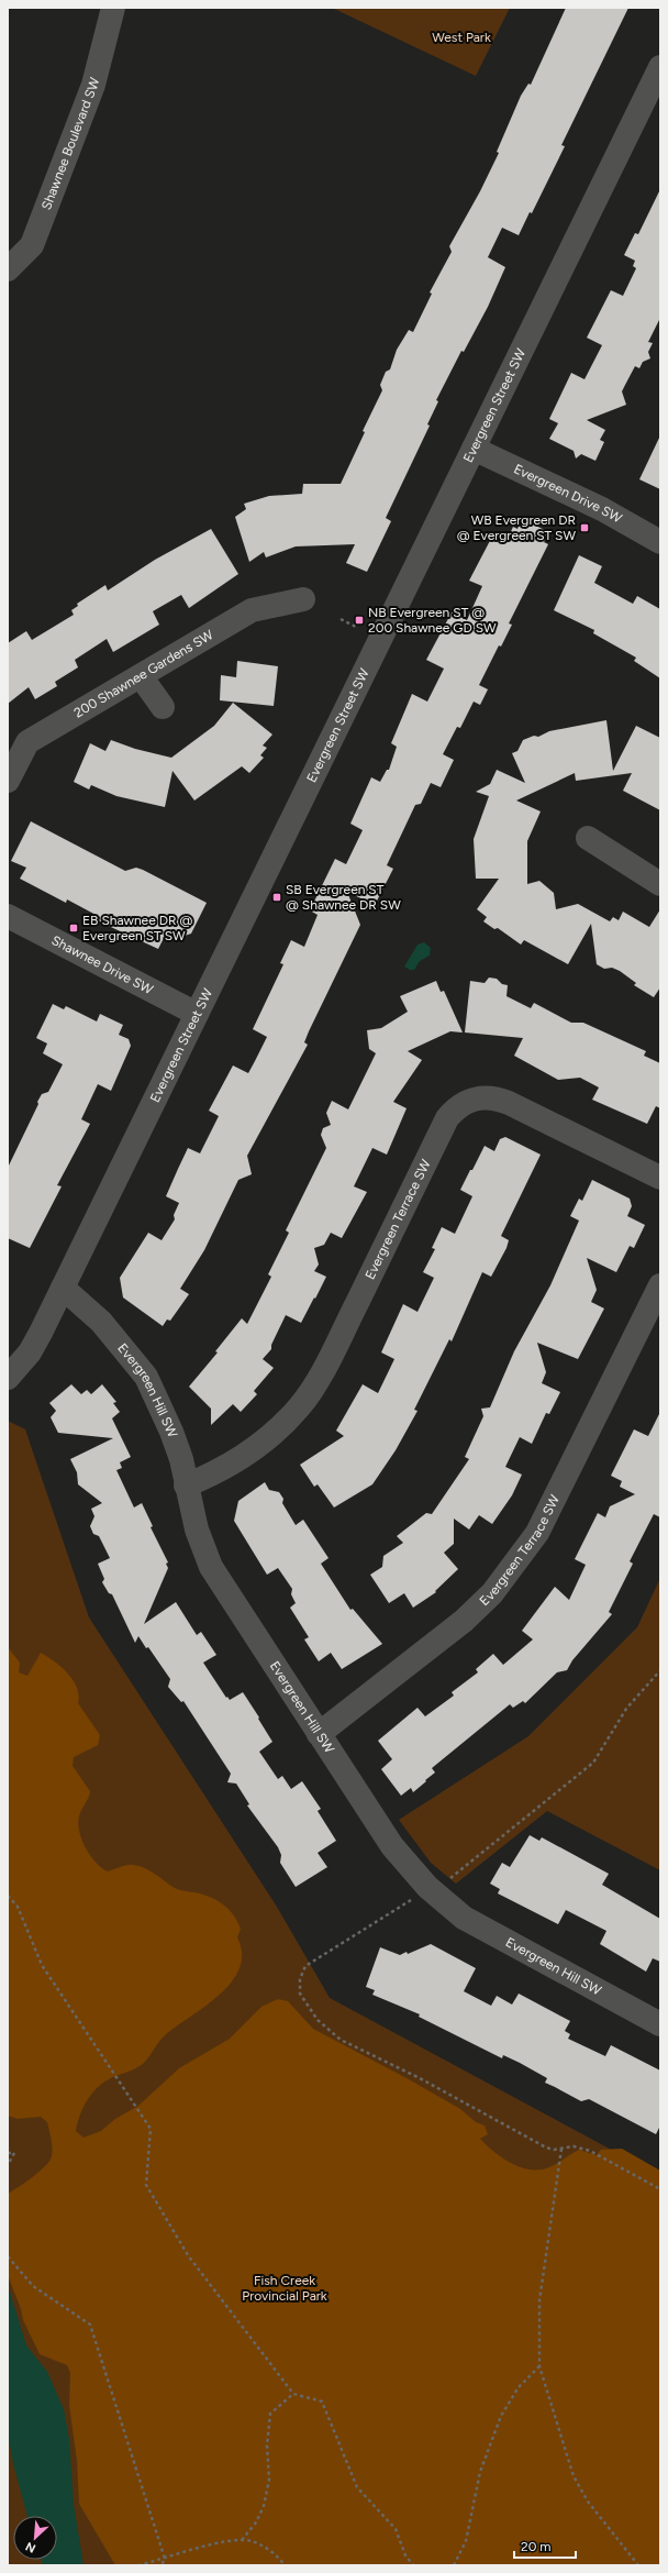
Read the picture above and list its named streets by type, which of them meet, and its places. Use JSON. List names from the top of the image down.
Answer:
{
  "streets": {
    "street": [
      "Shawnee Boulevard SW",
      "Evergreen Street SW",
      "Evergreen Drive SW",
      "200 Shawnee Gardens SW",
      "Shawnee Drive SW",
      "Evergreen Terrace SW",
      "Evergreen Hill SW"
    ]
  },
  "crossings": [
    ["Evergreen Street SW", "Evergreen Drive SW"],
    ["Evergreen Street SW", "Shawnee Drive SW"],
    ["Evergreen Street SW", "Evergreen Hill SW"],
    ["Evergreen Terrace SW", "Evergreen Hill SW"]
  ],
  "parks": ["West Park", "Fish Creek Provincial Park"],
  "places": {
    "transit": [
      "WB Evergreen DR @ Evergreen ST SW",
      "NB Evergreen ST @ 200 Shawnee GD SW",
      "SB Evergreen ST @ Shawnee DR SW",
      "EB Shawnee DR @ Evergreen ST SW"
    ]
  },
  "scale_bar": "20 m",
  "north": "bottom left"
}
